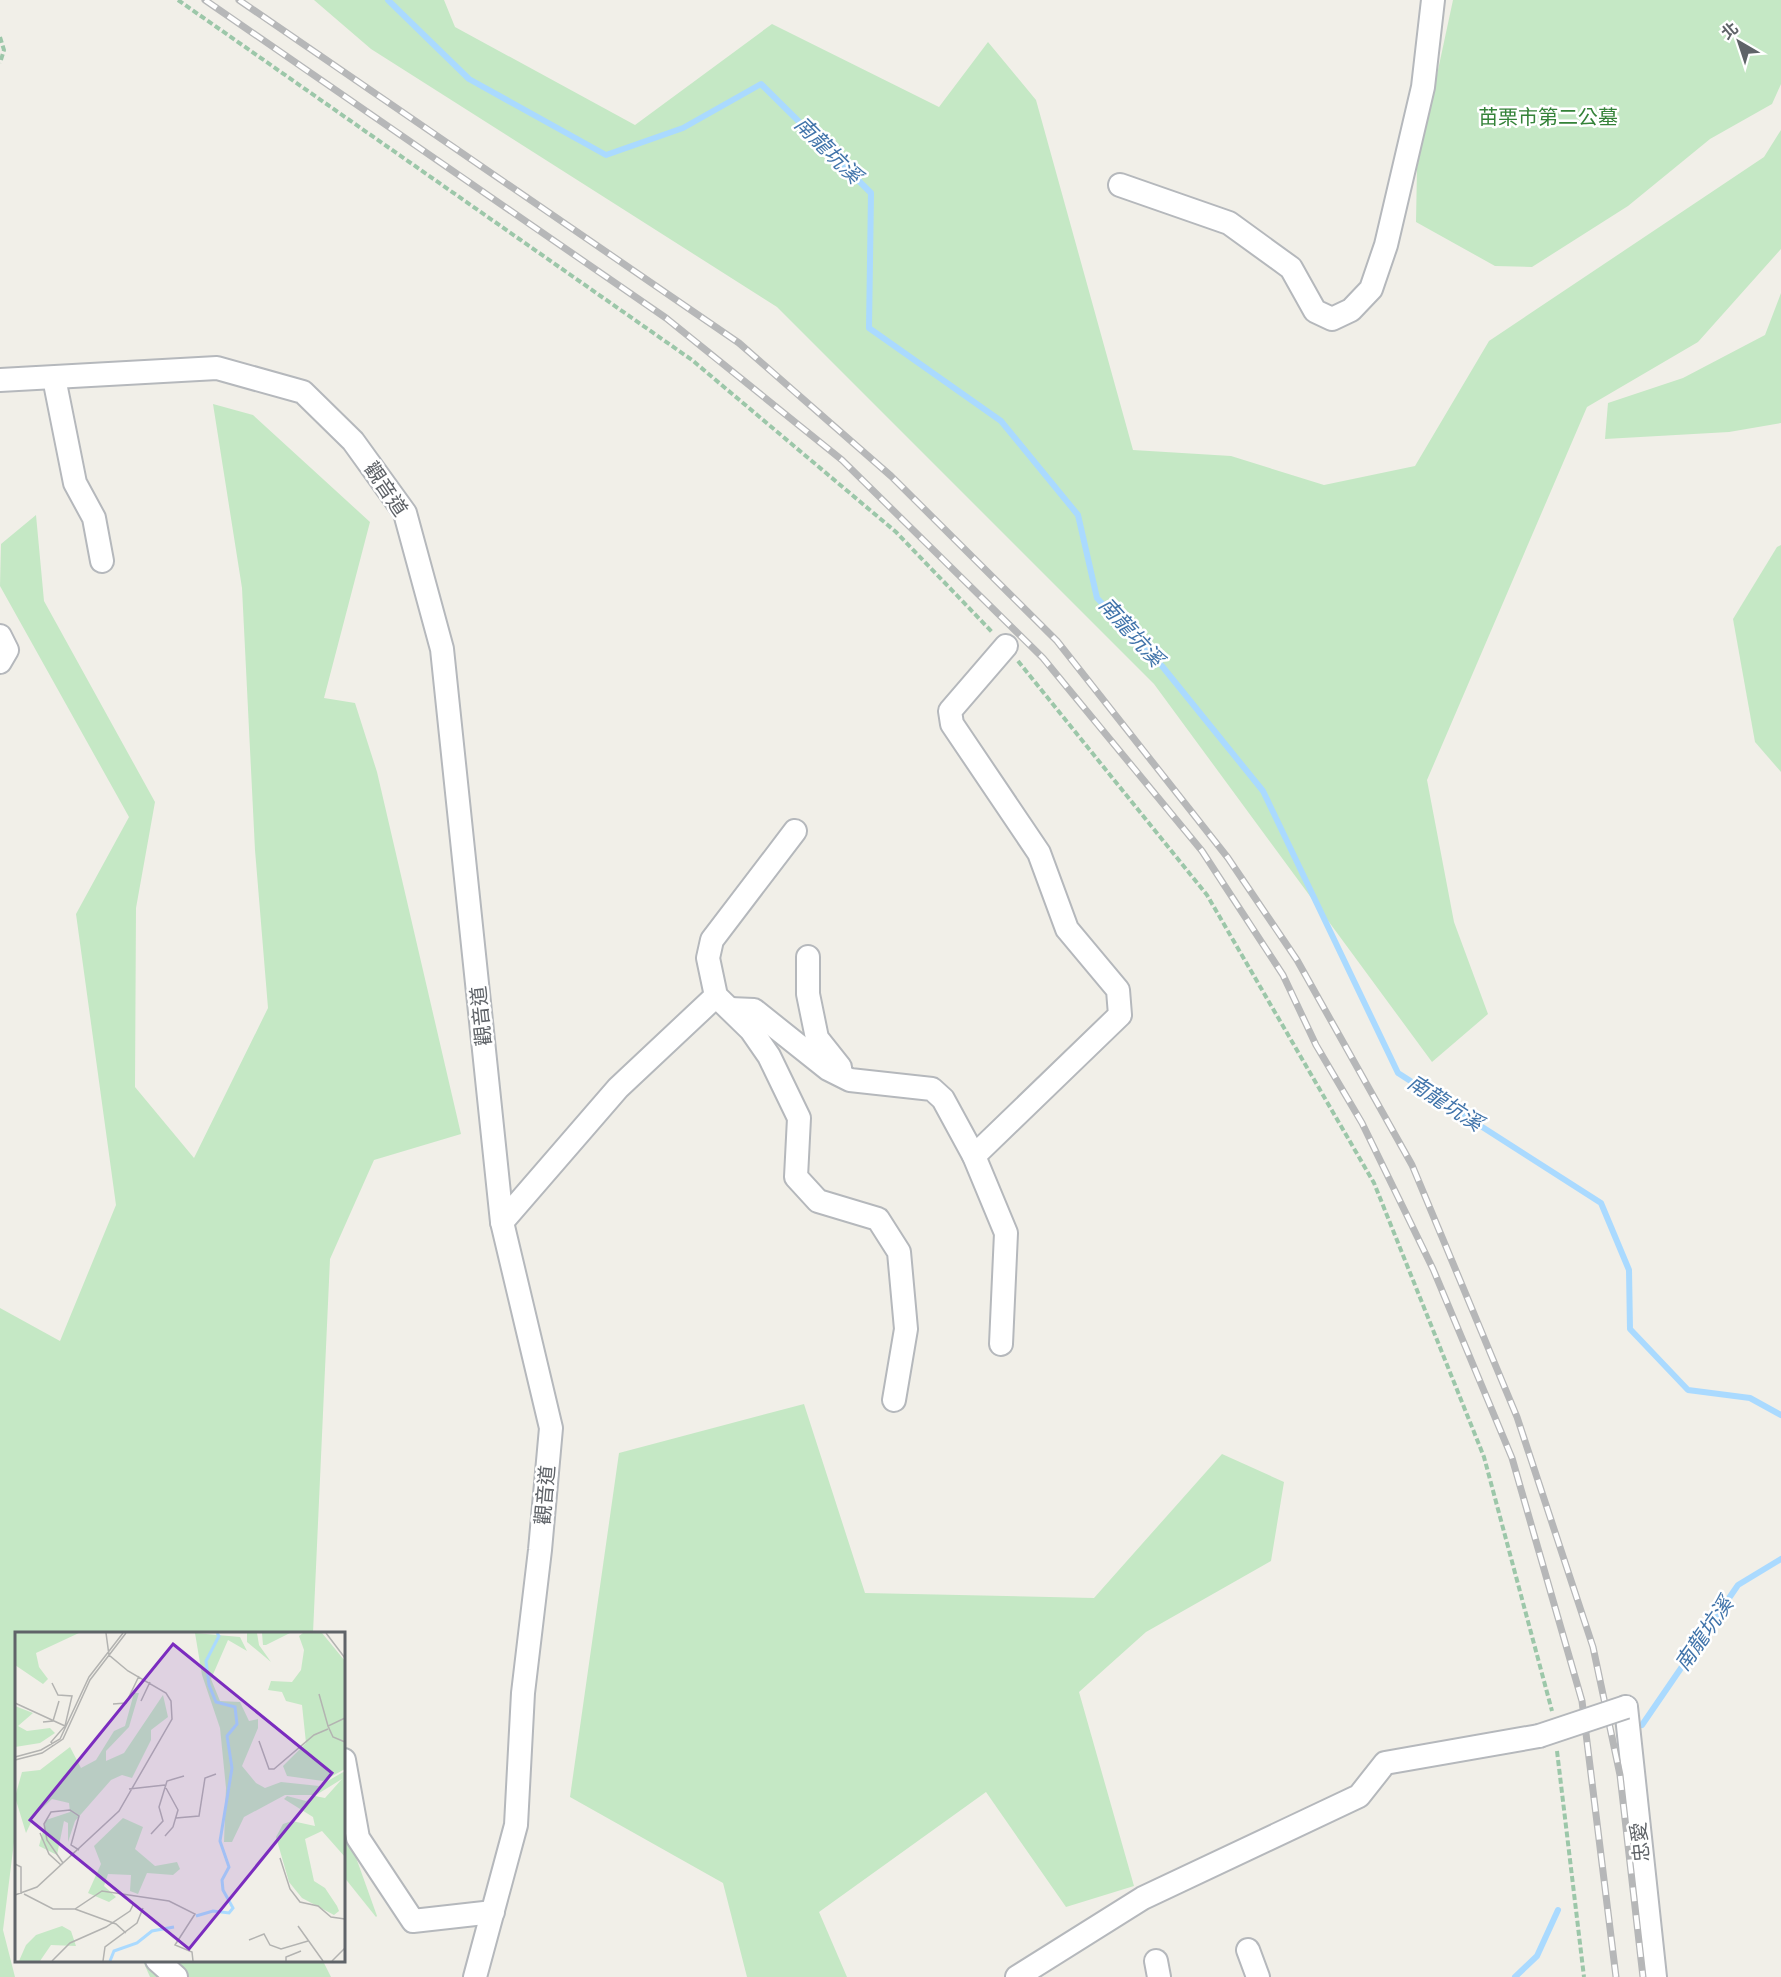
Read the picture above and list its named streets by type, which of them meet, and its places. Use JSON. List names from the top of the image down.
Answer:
{
  "streets": {
    "street": ["觀音道", "忠愛"]
  },
  "water": ["南龍坑溪"],
  "parks": ["苗栗市第二公墓"],
  "north": "top left"
}
